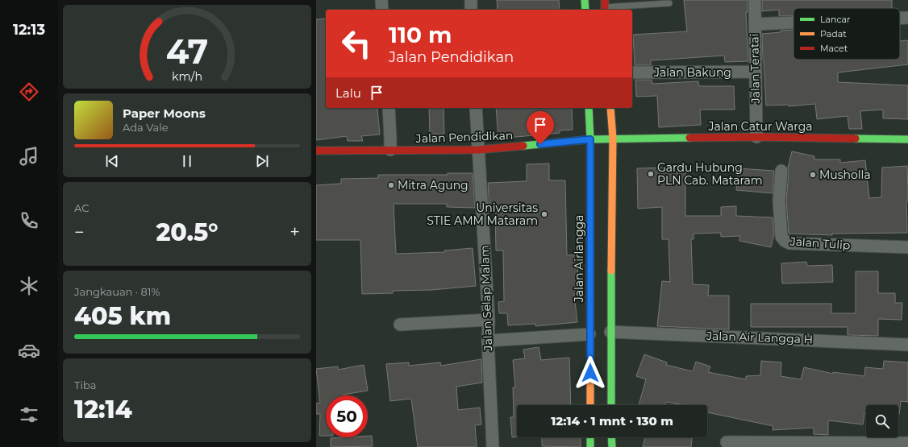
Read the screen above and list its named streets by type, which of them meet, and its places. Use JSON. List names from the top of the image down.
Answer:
{
  "streets": {
    "main road": ["Jalan Catur Warga", "Jalan Pendidikan", "Jalan Airlangga"],
    "street": [
      "Jalan Teratai",
      "Jalan Bakung",
      "Jalan Tulip",
      "Jalan Selap Malam",
      "Jalan Air Langga H"
    ]
  },
  "crossings": [
    ["Jalan Teratai", "Jalan Bakung"],
    ["Jalan Teratai", "Jalan Catur Warga"],
    ["Jalan Catur Warga", "Jalan Pendidikan"],
    ["Jalan Pendidikan", "Jalan Airlangga"],
    ["Jalan Pendidikan", "Jalan Selap Malam"]
  ],
  "places": [
    "Gardu Hubung PLN Cab. Mataram",
    "Musholla",
    "Mitra Agung",
    "Universitas STIE AMM Mataram"
  ],
  "legend": ["Lancar", "Padat", "Macet"],
  "page": {
    "tabs": "12:13",
    "turn": ["110 m", "Jalan Pendidikan"],
    "then": "Lalu",
    "song": ["Paper Moons", "Ada Vale"],
    "tile": [
      "AC",
      ["Jangkauan · 81%", "405 km"],
      ["Tiba", "12:14"]
    ],
    "heat": ["−", "20.5°", "+"],
    "limit": "50",
    "trip": "12:14 · 1 mnt · 130 m",
    "gauge": ["47", "km/h"]
  }
}
